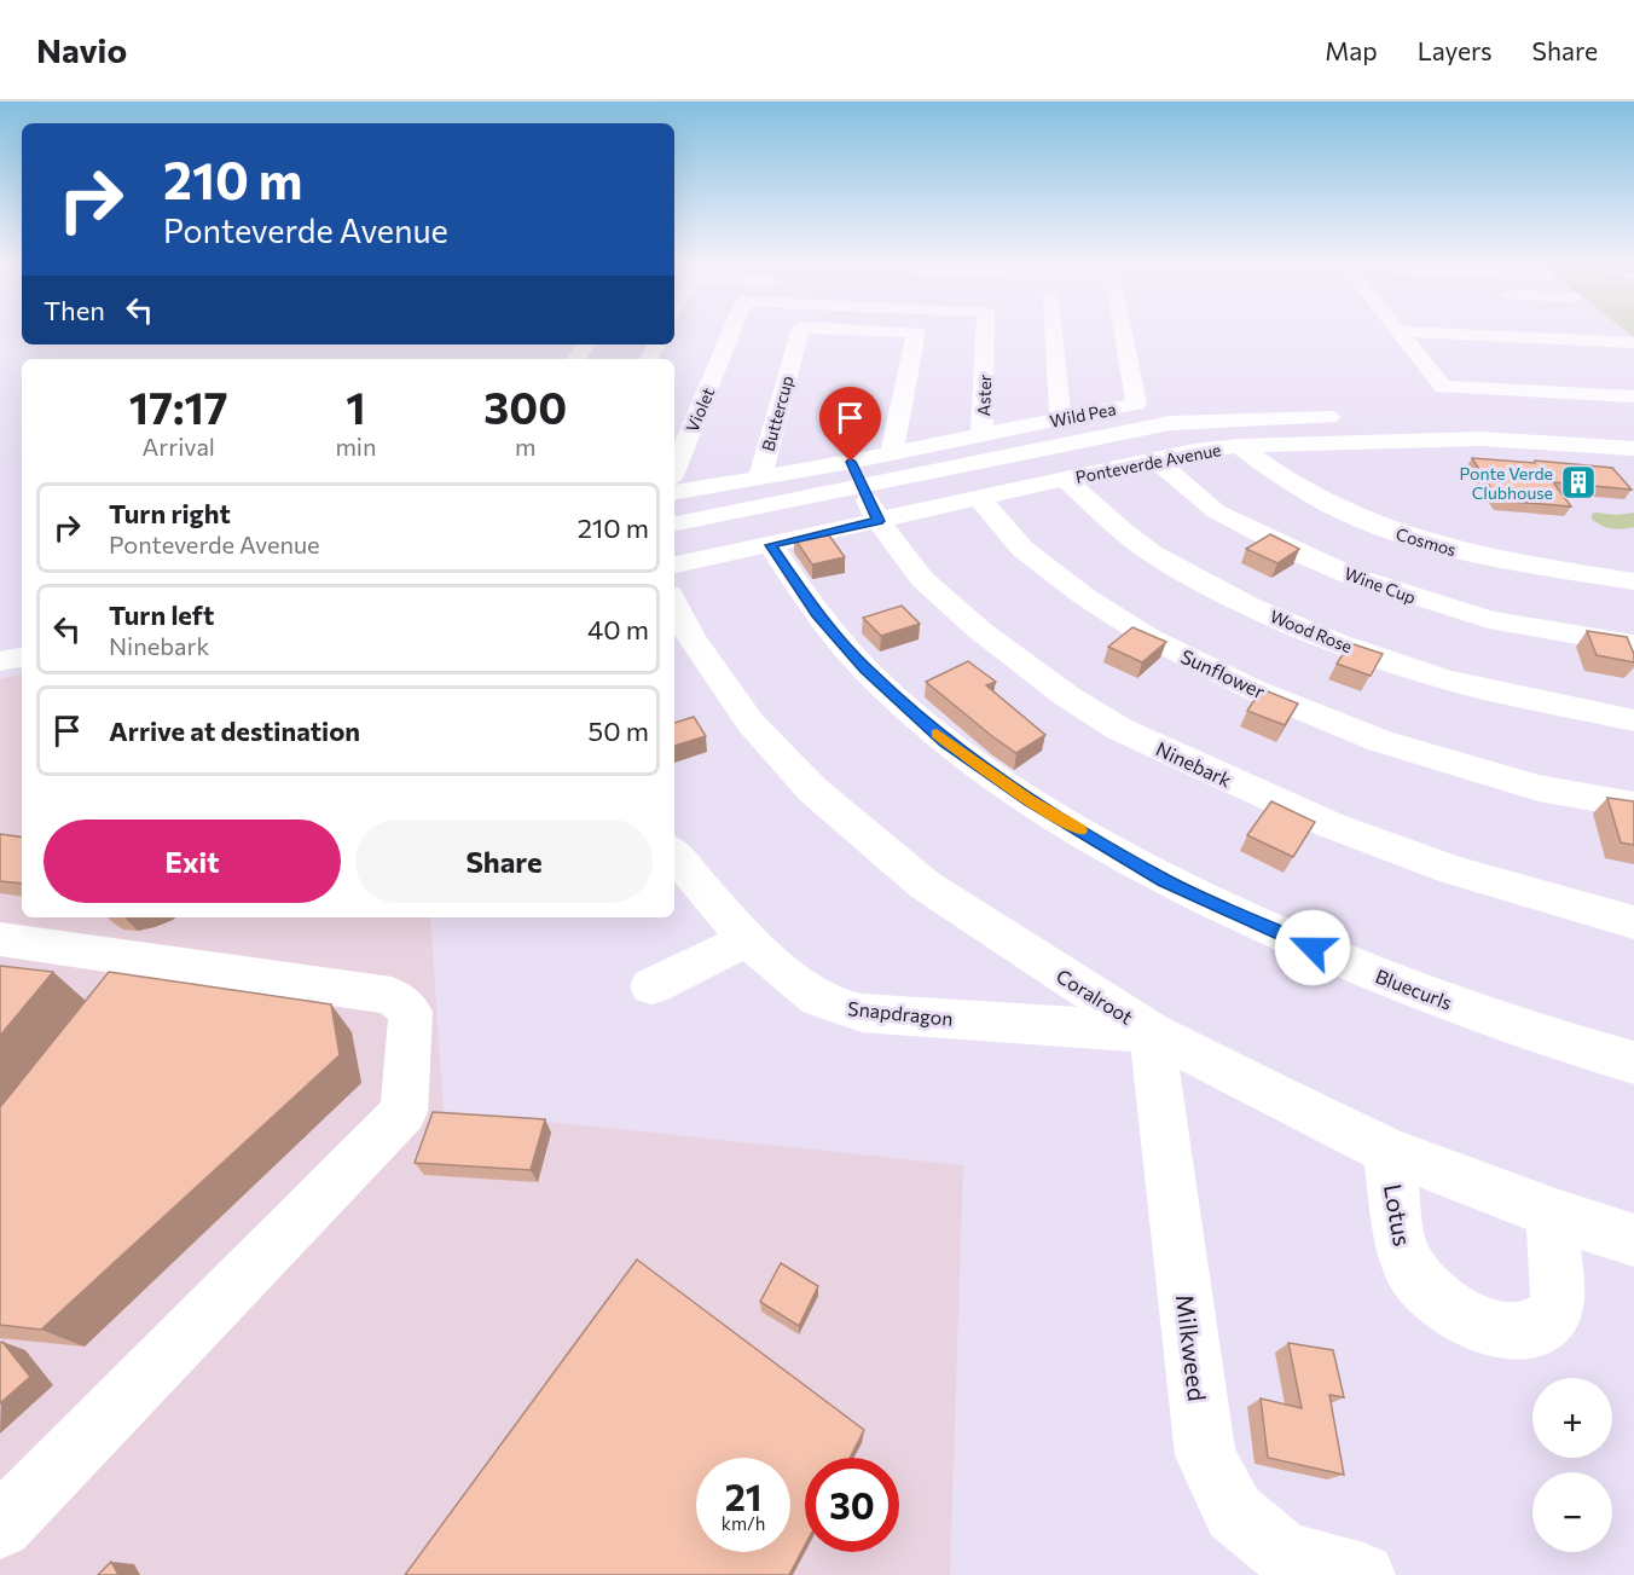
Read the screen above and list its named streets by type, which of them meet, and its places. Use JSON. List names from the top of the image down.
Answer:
{
  "streets": {
    "street": [
      "Aster",
      "Violet",
      "Buttercup",
      "Wild Pea",
      "Ponteverde Avenue",
      "Cosmos",
      "Wine Cup",
      "Wood Rose",
      "Sunflower",
      "Ninebark",
      "Bluecurls",
      "Coralroot",
      "Snapdragon",
      "Lotus",
      "Milkweed"
    ]
  },
  "crossings": [
    ["Aster", "Wild Pea"],
    ["Buttercup", "Wild Pea"],
    ["Wild Pea", "Ninebark"],
    ["Ponteverde Avenue", "Cosmos"],
    ["Ponteverde Avenue", "Wine Cup"],
    ["Ponteverde Avenue", "Wood Rose"],
    ["Ponteverde Avenue", "Sunflower"],
    ["Ponteverde Avenue", "Ninebark"],
    ["Ponteverde Avenue", "Bluecurls"],
    ["Coralroot", "Snapdragon"],
    ["Coralroot", "Lotus"],
    ["Coralroot", "Milkweed"],
    ["Snapdragon", "Milkweed"]
  ],
  "places": {
    "building": ["Ponte Verde Clubhouse"]
  },
  "page": {
    "header": "Navio",
    "nav": ["Map", "Layers", "Share"],
    "turn": ["210 m", "Ponteverde Avenue"],
    "then": "Then",
    "eta": [
      "17:17",
      "Arrival",
      "1",
      "min",
      "300",
      "m"
    ],
    "list": [
      {
        "name": "Turn right",
        "note": "Ponteverde Avenue",
        "value": "210 m"
      },
      {
        "name": "Turn left",
        "note": "Ninebark",
        "value": "40 m"
      },
      {
        "name": "Arrive at destination",
        "value": "50 m"
      }
    ],
    "buttons": ["Exit", "Share"],
    "map_buttons": ["+", "−"],
    "speed": "21 km/h",
    "limit": "30"
  }
}
